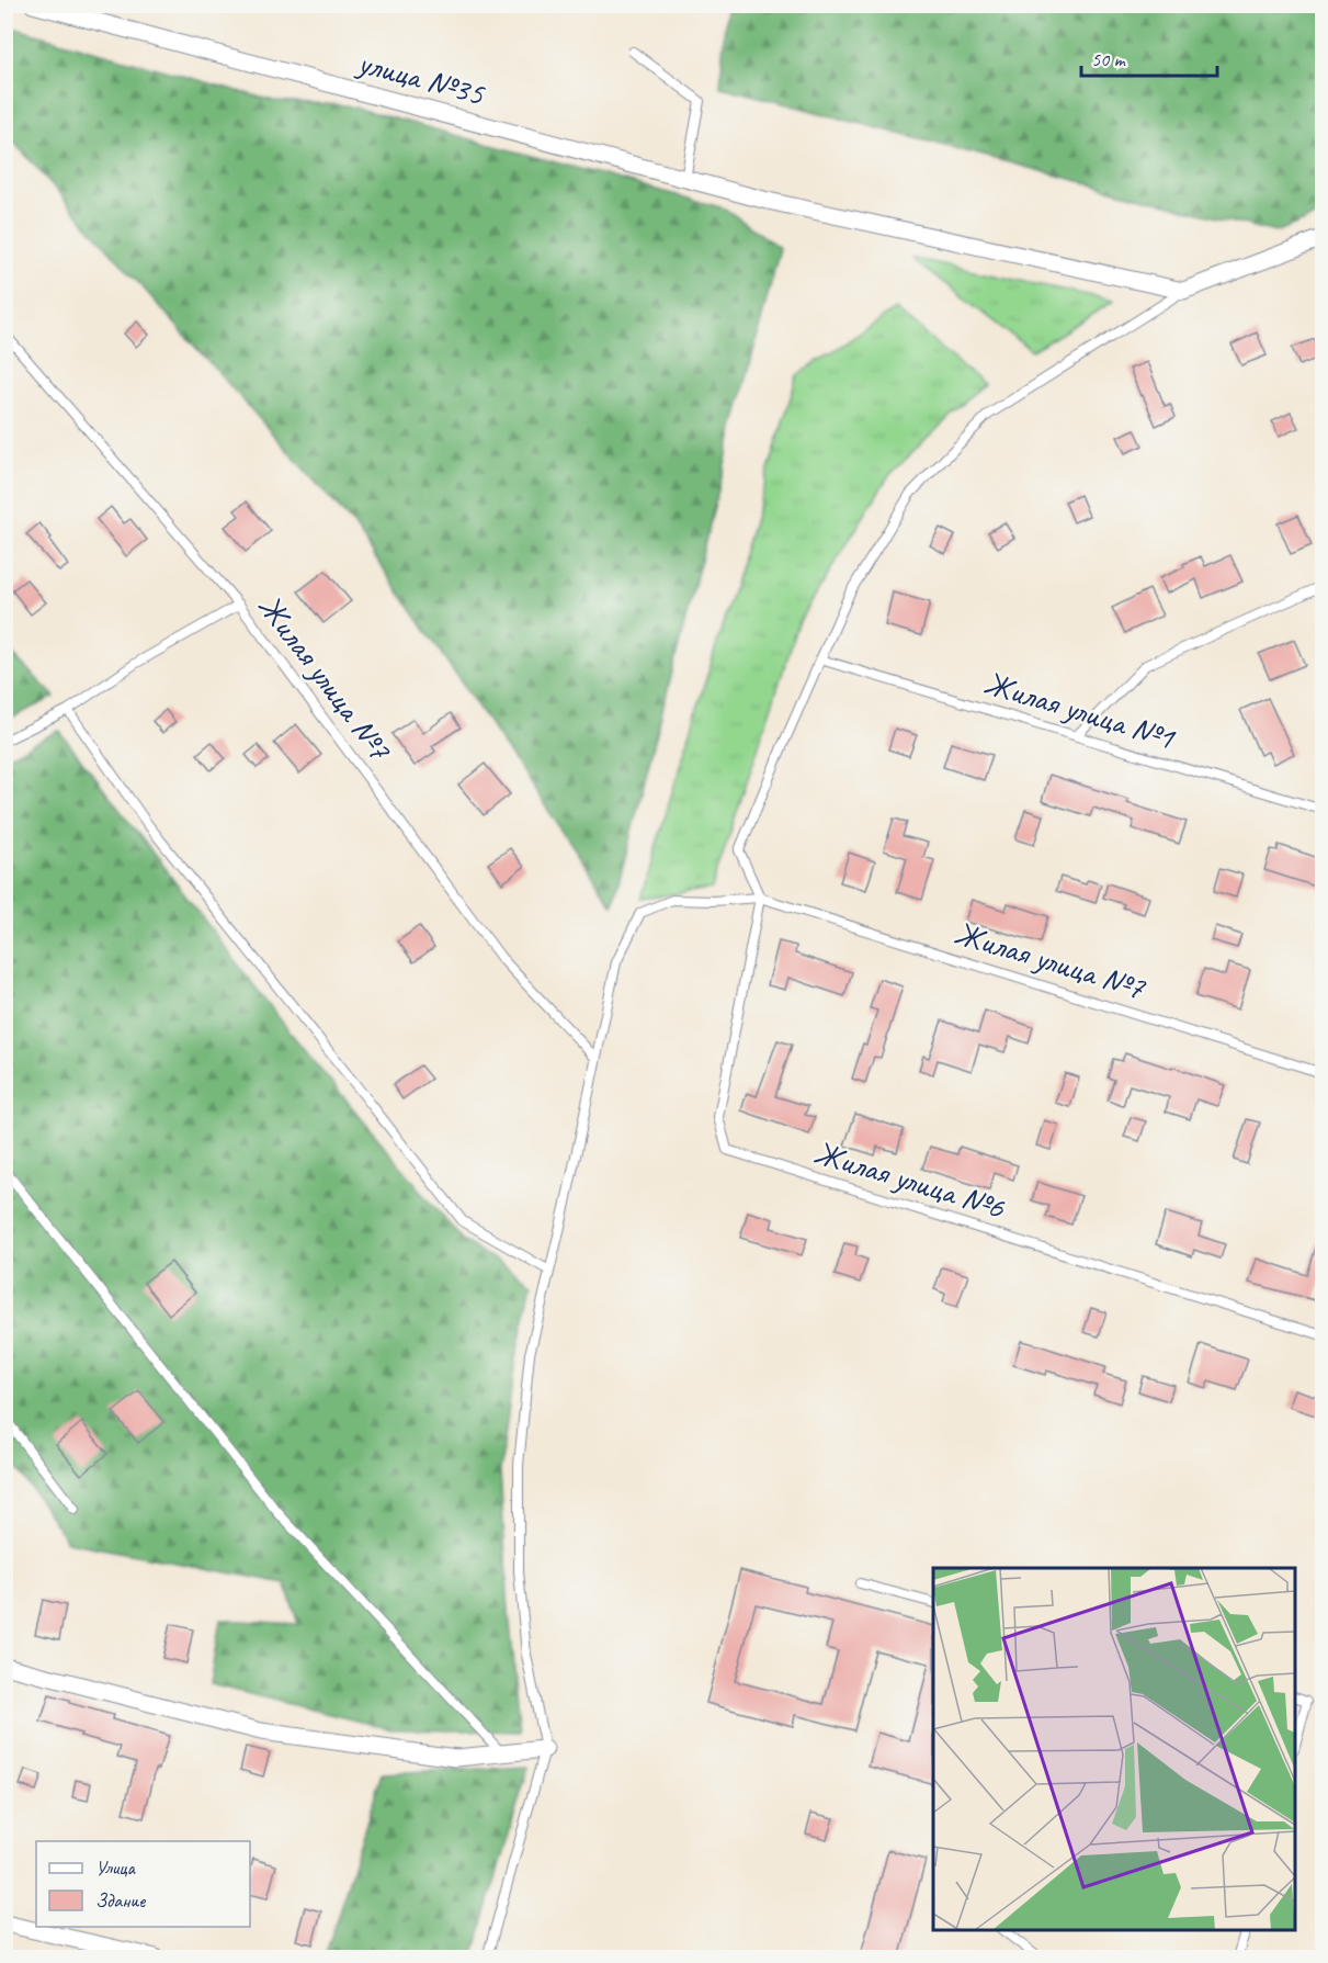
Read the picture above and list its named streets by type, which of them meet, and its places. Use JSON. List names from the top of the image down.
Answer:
{
  "streets": {
    "street": ["улица №35"],
    "lane": ["Жилая улица №7", "Жилая улица №1", "Жилая улица №6"]
  },
  "crossings": [
    ["Жилая улица №7", "Жилая улица №6"]
  ],
  "legend": ["Улица", "Здание"],
  "scale_bar": "50 m"
}
